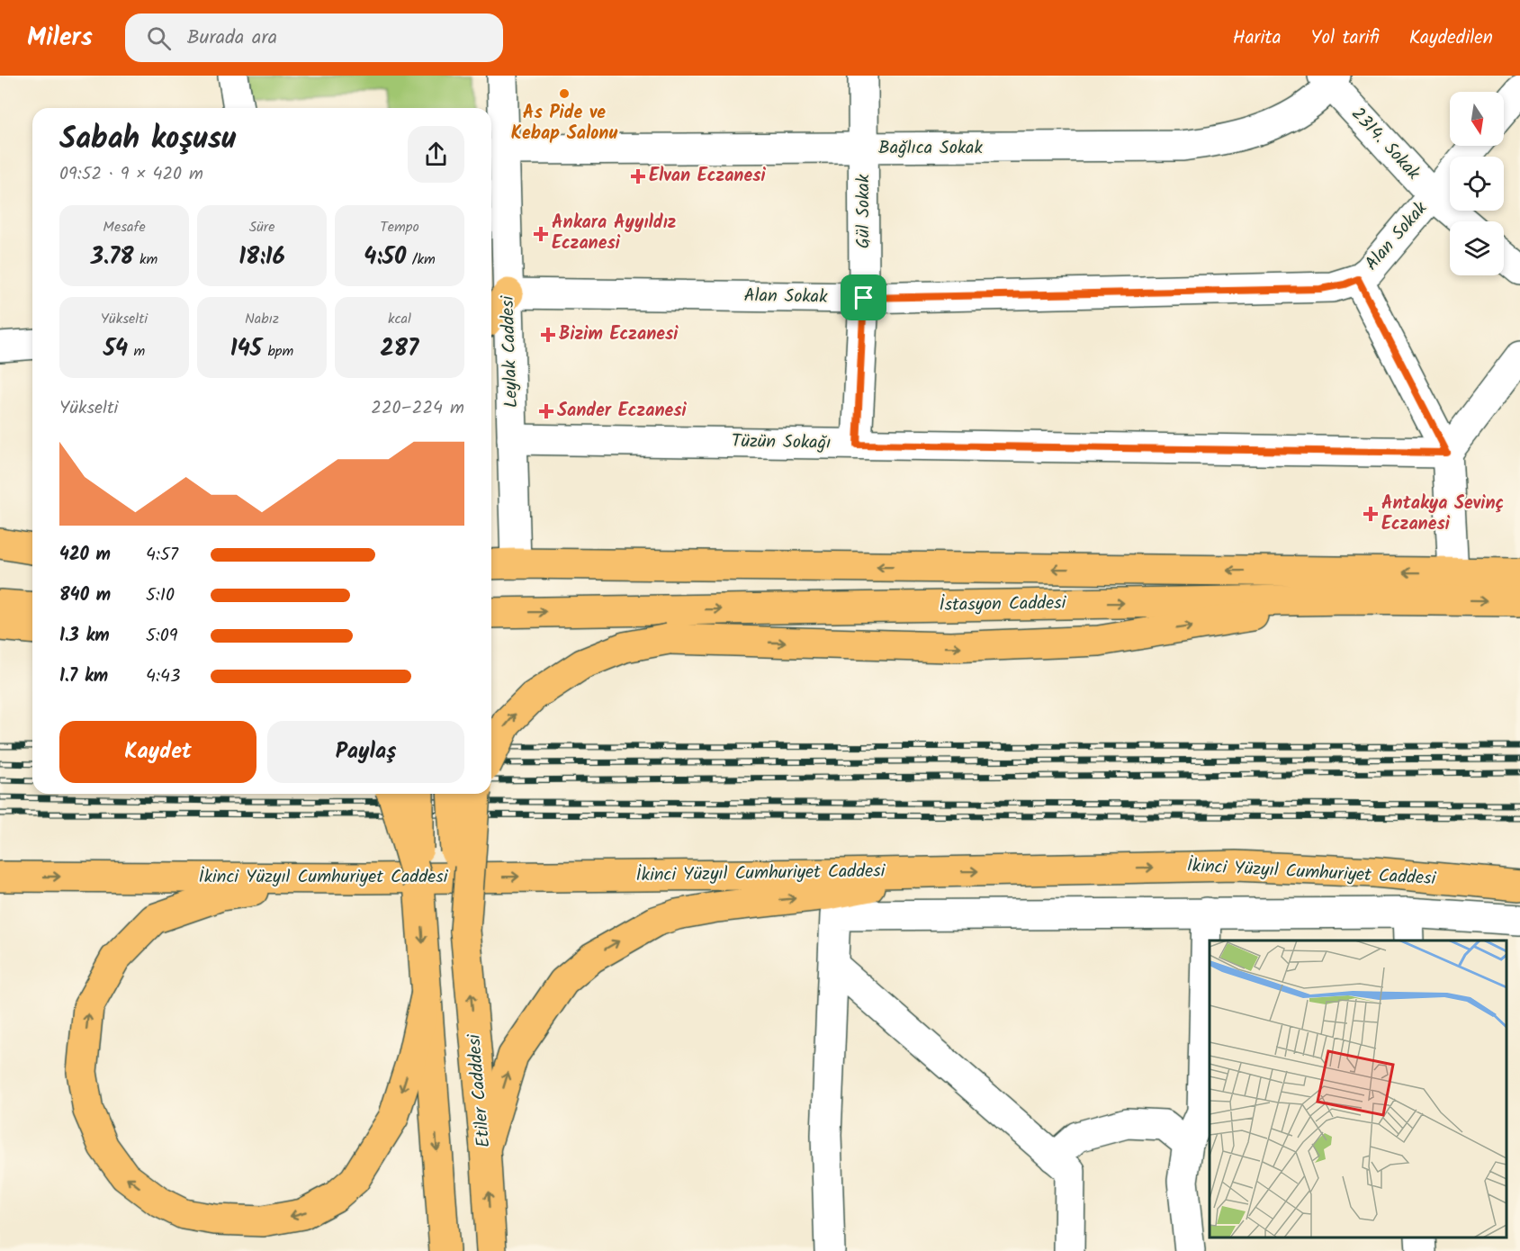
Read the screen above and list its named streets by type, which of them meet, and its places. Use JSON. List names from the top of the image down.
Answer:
{
  "streets": {
    "main road": ["İstasyon Caddesi", "İkinci Yüzyıl Cumhuriyet Caddesi", "Etiler Cadddesi"],
    "street": [
      "2314. Sokak",
      "Bağlıca Sokak",
      "Gül Sokak",
      "Alan Sokak",
      "Leylak Caddesi",
      "Tüzün Sokağı"
    ]
  },
  "crossings": [
    ["2314. Sokak", "Bağlıca Sokak"],
    ["2314. Sokak", "Alan Sokak"],
    ["Bağlıca Sokak", "Gül Sokak"],
    ["Bağlıca Sokak", "Leylak Caddesi"],
    ["Gül Sokak", "Alan Sokak"],
    ["Gül Sokak", "Tüzün Sokağı"],
    ["Alan Sokak", "Leylak Caddesi"],
    ["Leylak Caddesi", "Tüzün Sokağı"],
    ["Leylak Caddesi", "İstasyon Caddesi"]
  ],
  "places": {
    "other": ["As Pide ve Kebap Salonu"],
    "health": [
      "Elvan Eczanesi",
      "Ankara Ayyıldız Eczanesi",
      "Bizim Eczanesi",
      "Sander Eczanesi",
      "Antakya Sevinç Eczanesi"
    ]
  },
  "north": "bottom",
  "page": {
    "header": "Milers",
    "search": "Burada ara",
    "nav": ["Harita", "Yol tarifi", "Kaydedilen"],
    "heading": ["Sabah koşusu", "09:52 · 9 × 420 m"],
    "stats": [
      ["Mesafe", "3.78 km"],
      ["Süre", "18:16"],
      ["Tempo", "4:50 /km"],
      ["Yükselti", "54 m"],
      ["Nabız", "145 bpm"],
      ["kcal", "287"]
    ],
    "chart": ["Yükselti", "220–224 m"],
    "list": [
      {
        "name": "420 m",
        "note": "4:57"
      },
      {
        "name": "840 m",
        "note": "5:10"
      },
      {
        "name": "1.3 km",
        "note": "5:09"
      },
      {
        "name": "1.7 km",
        "note": "4:43"
      }
    ],
    "buttons": ["Kaydet", "Paylaş"]
  }
}
